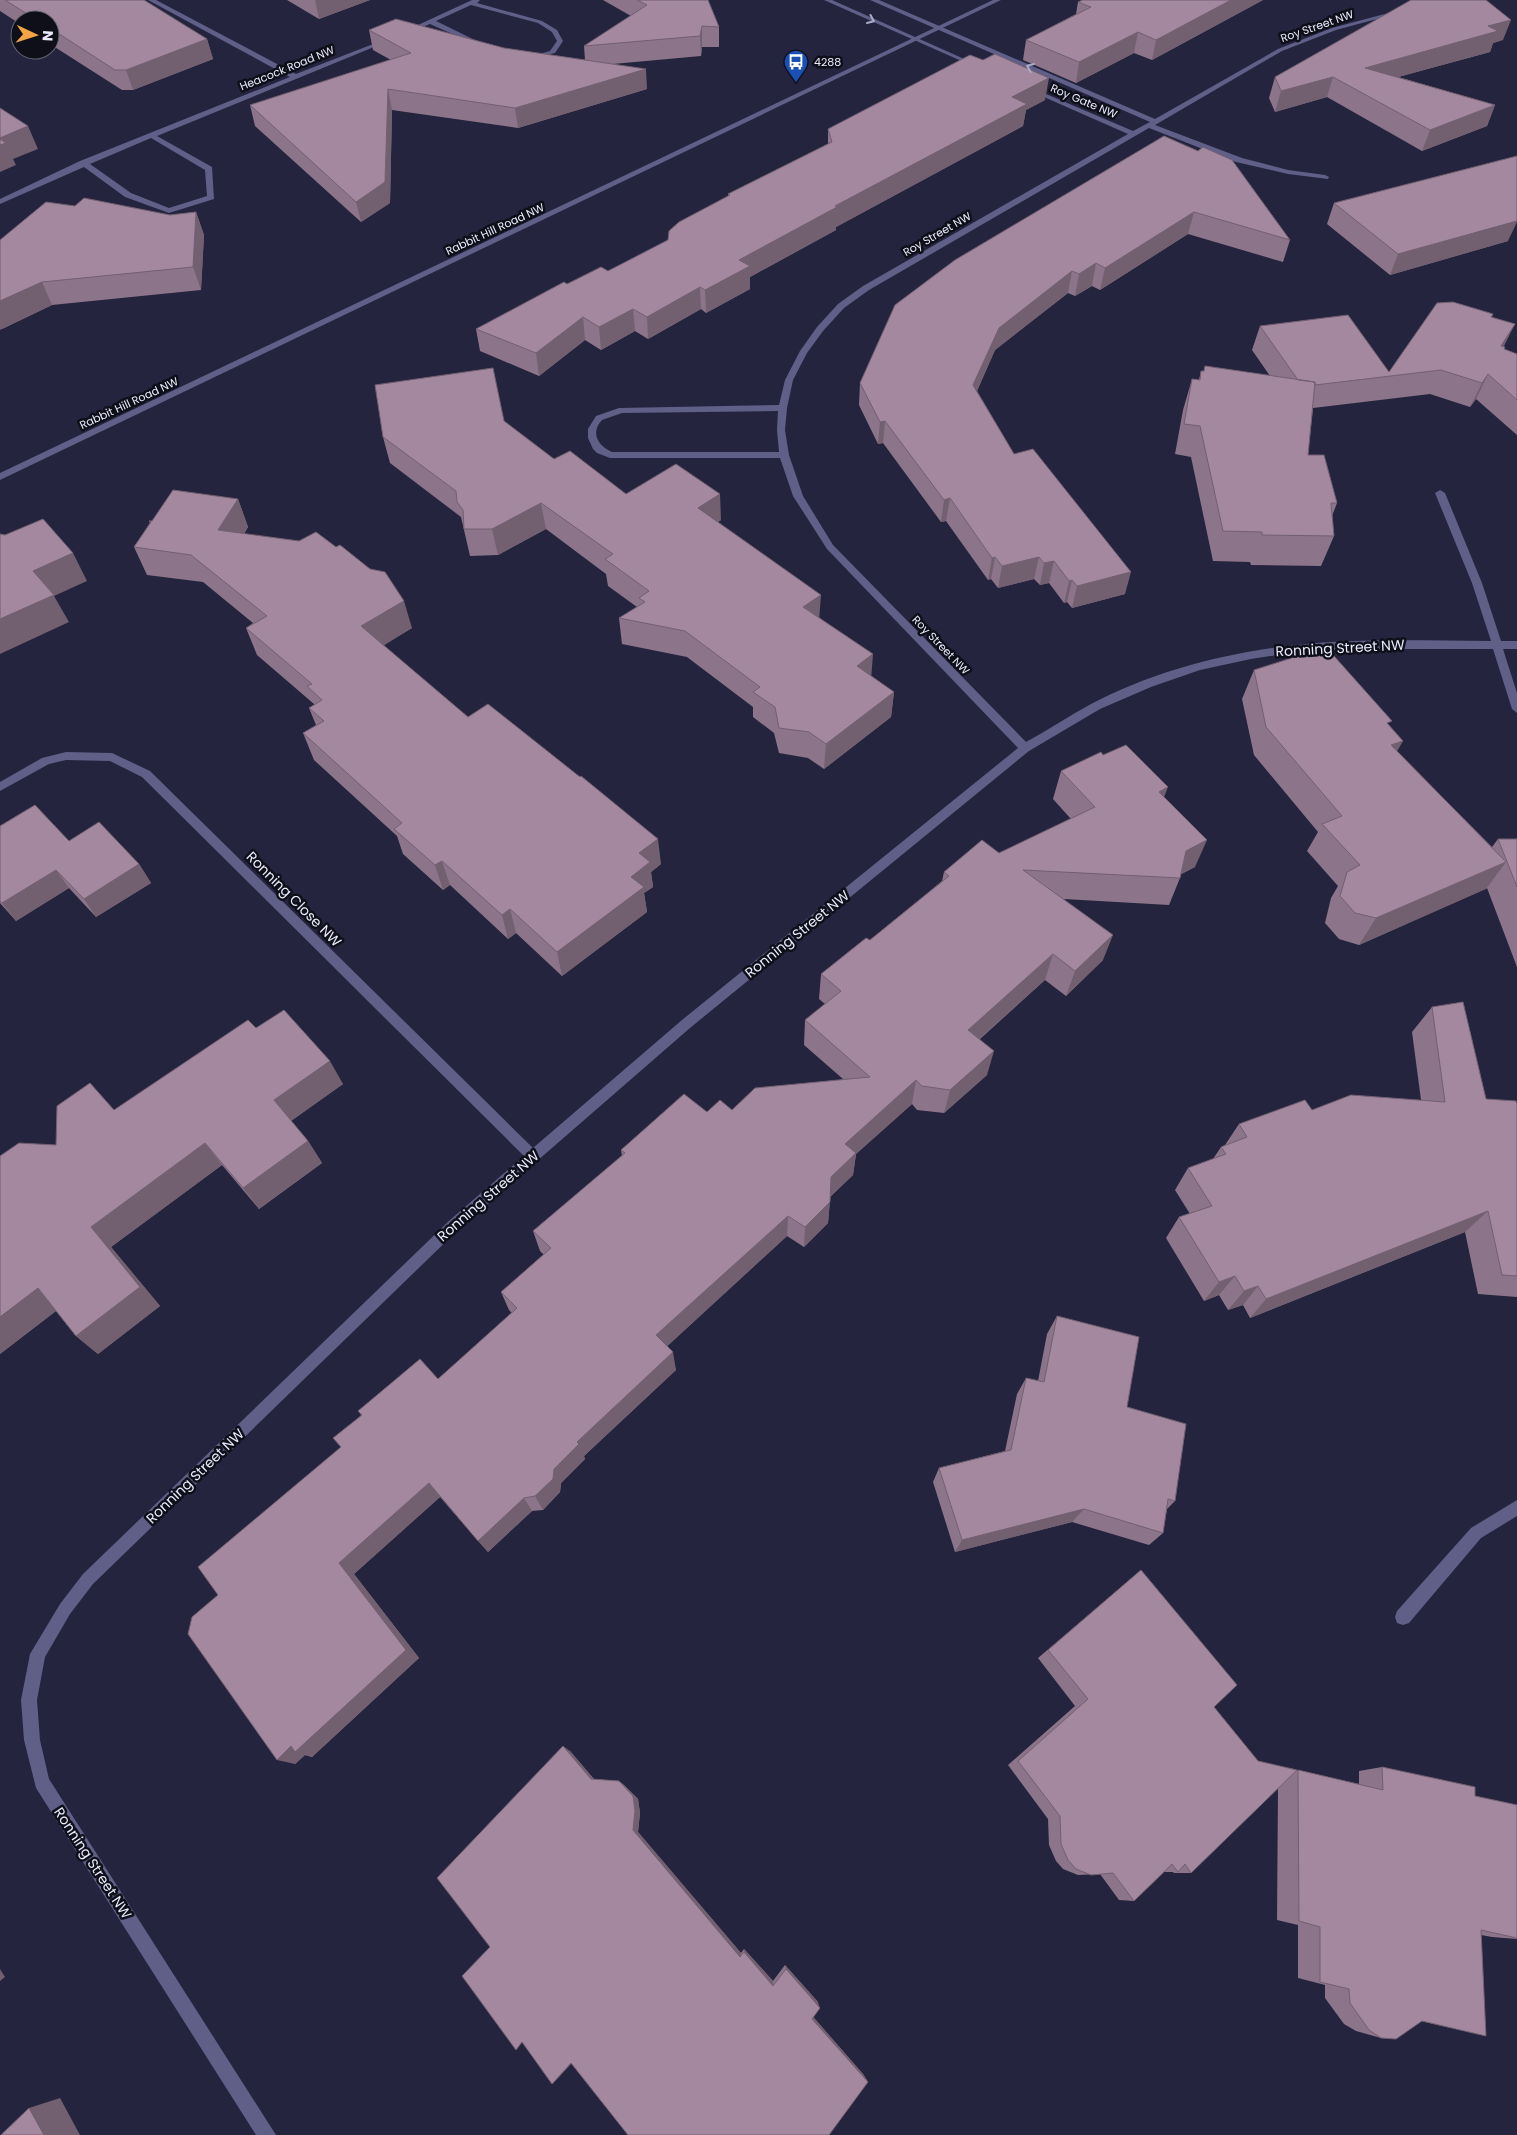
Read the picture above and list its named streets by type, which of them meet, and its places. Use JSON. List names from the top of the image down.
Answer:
{
  "streets": {
    "street": [
      "Roy Street NW",
      "Heacock Road NW",
      "Roy Gate NW",
      "Rabbit Hill Road NW",
      "Ronning Street NW",
      "Ronning Close NW"
    ]
  },
  "crossings": [
    ["Roy Street NW", "Roy Gate NW"],
    ["Roy Street NW", "Ronning Street NW"],
    ["Roy Gate NW", "Rabbit Hill Road NW"],
    ["Ronning Street NW", "Ronning Close NW"]
  ],
  "places": {
    "bus stop": ["4288"]
  },
  "north": "right"
}
